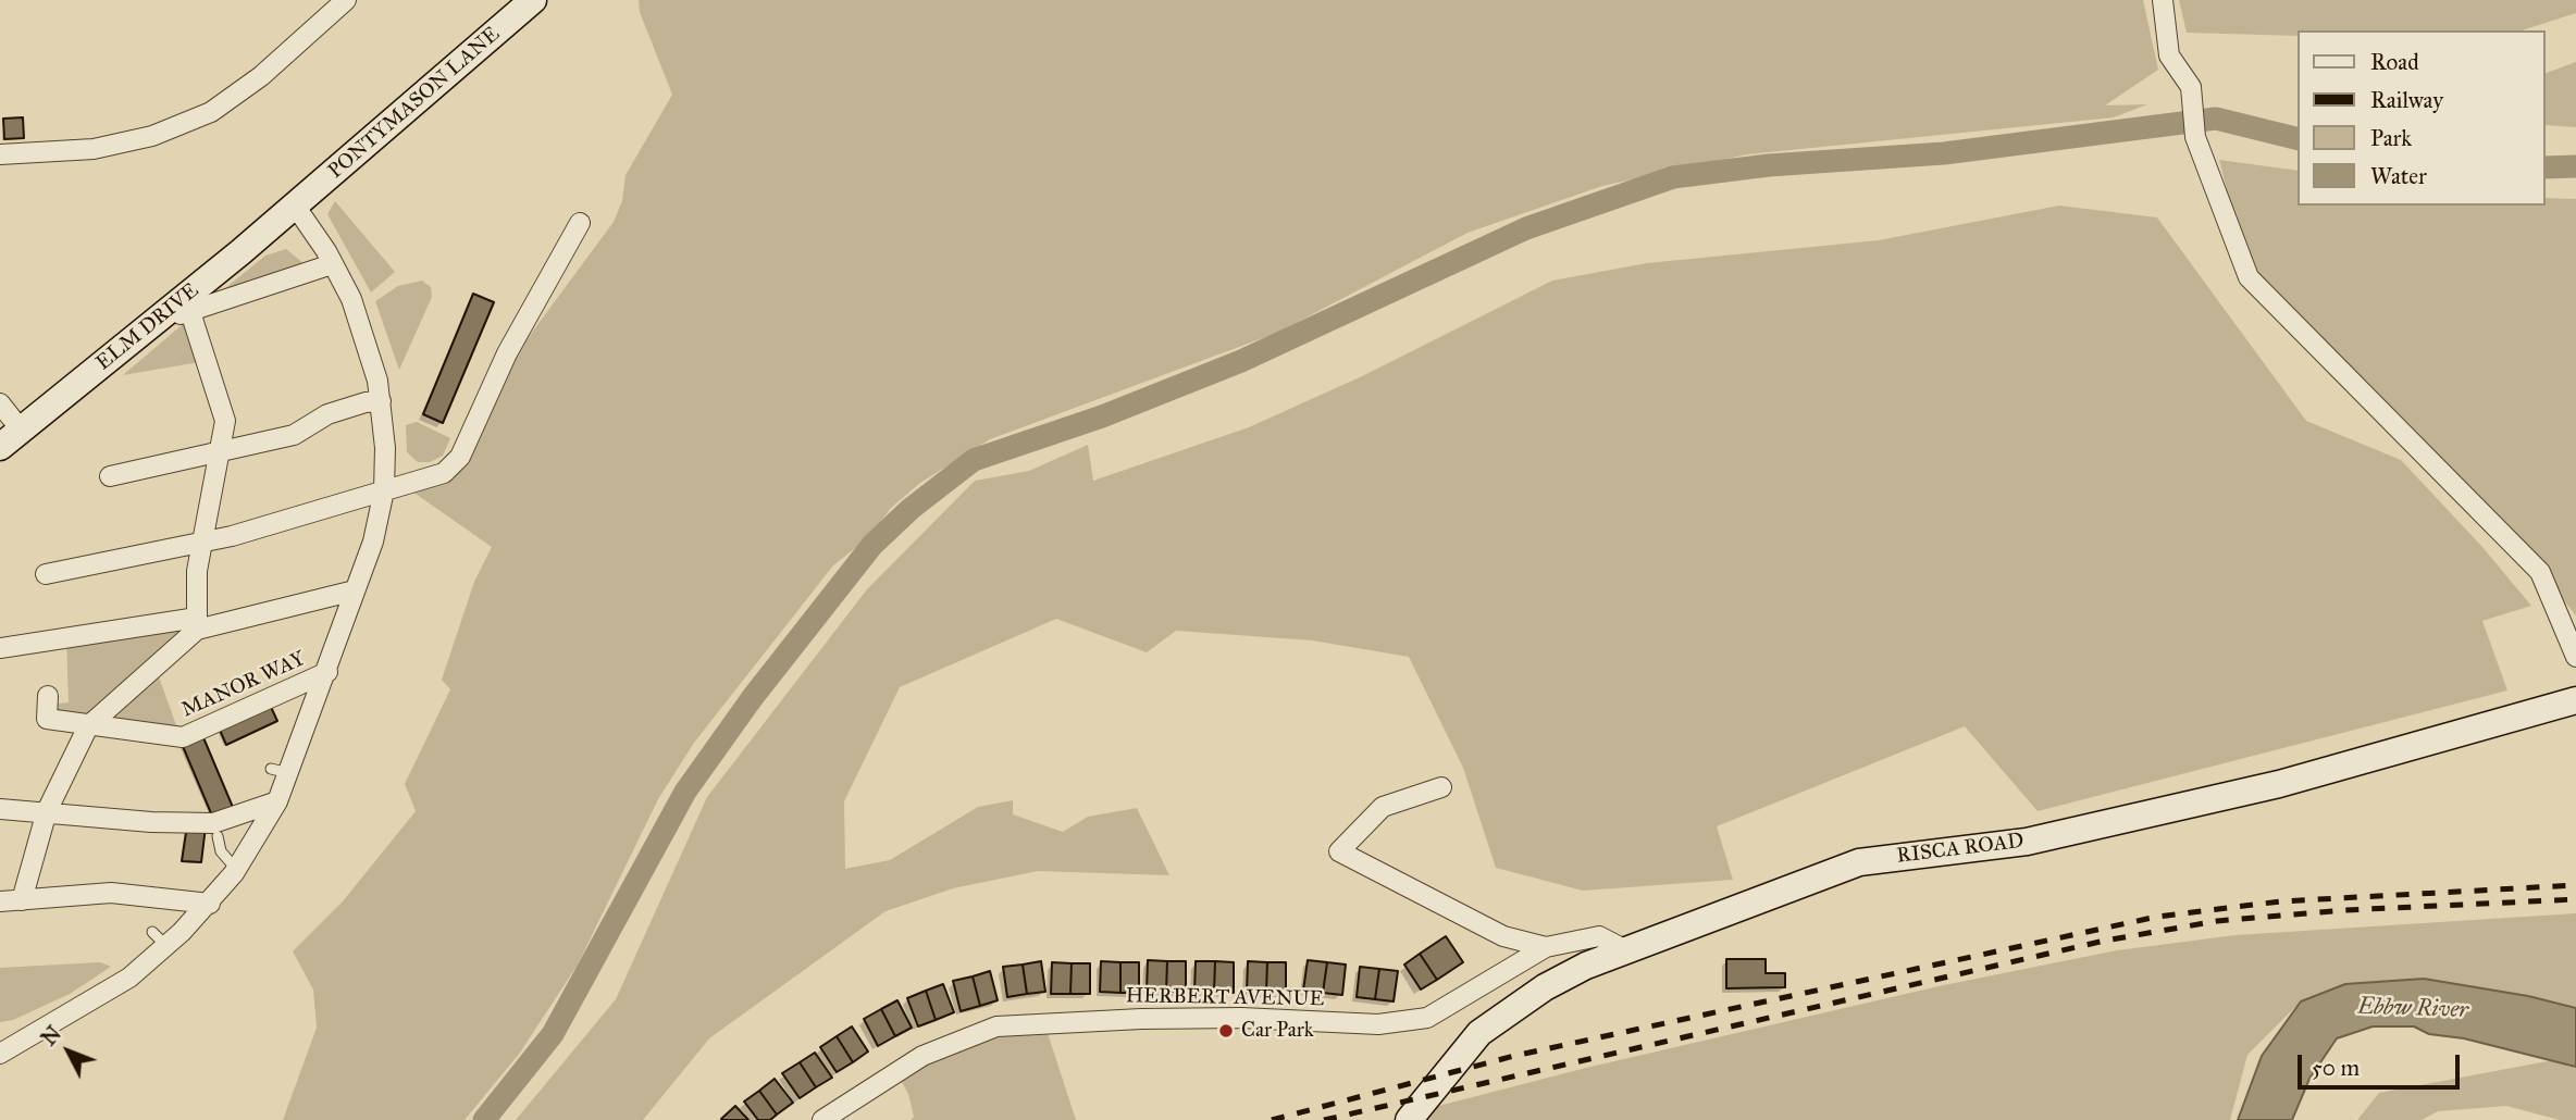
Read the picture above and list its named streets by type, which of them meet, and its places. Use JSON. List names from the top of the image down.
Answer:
{
  "streets": {
    "main road": ["PONTYMASON LANE", "ELM DRIVE", "RISCA ROAD"],
    "street": ["MANOR WAY", "HERBERT AVENUE"]
  },
  "crossings": [
    ["PONTYMASON LANE", "ELM DRIVE"],
    ["PONTYMASON LANE", "MANOR WAY"],
    ["ELM DRIVE", "MANOR WAY"],
    ["RISCA ROAD", "HERBERT AVENUE"]
  ],
  "water": ["Ebbw River"],
  "places": ["Car Park"],
  "legend": [
    "Road",
    "Railway",
    "Park",
    "Water"
  ],
  "scale_bar": "50 m",
  "north": "top left"
}
